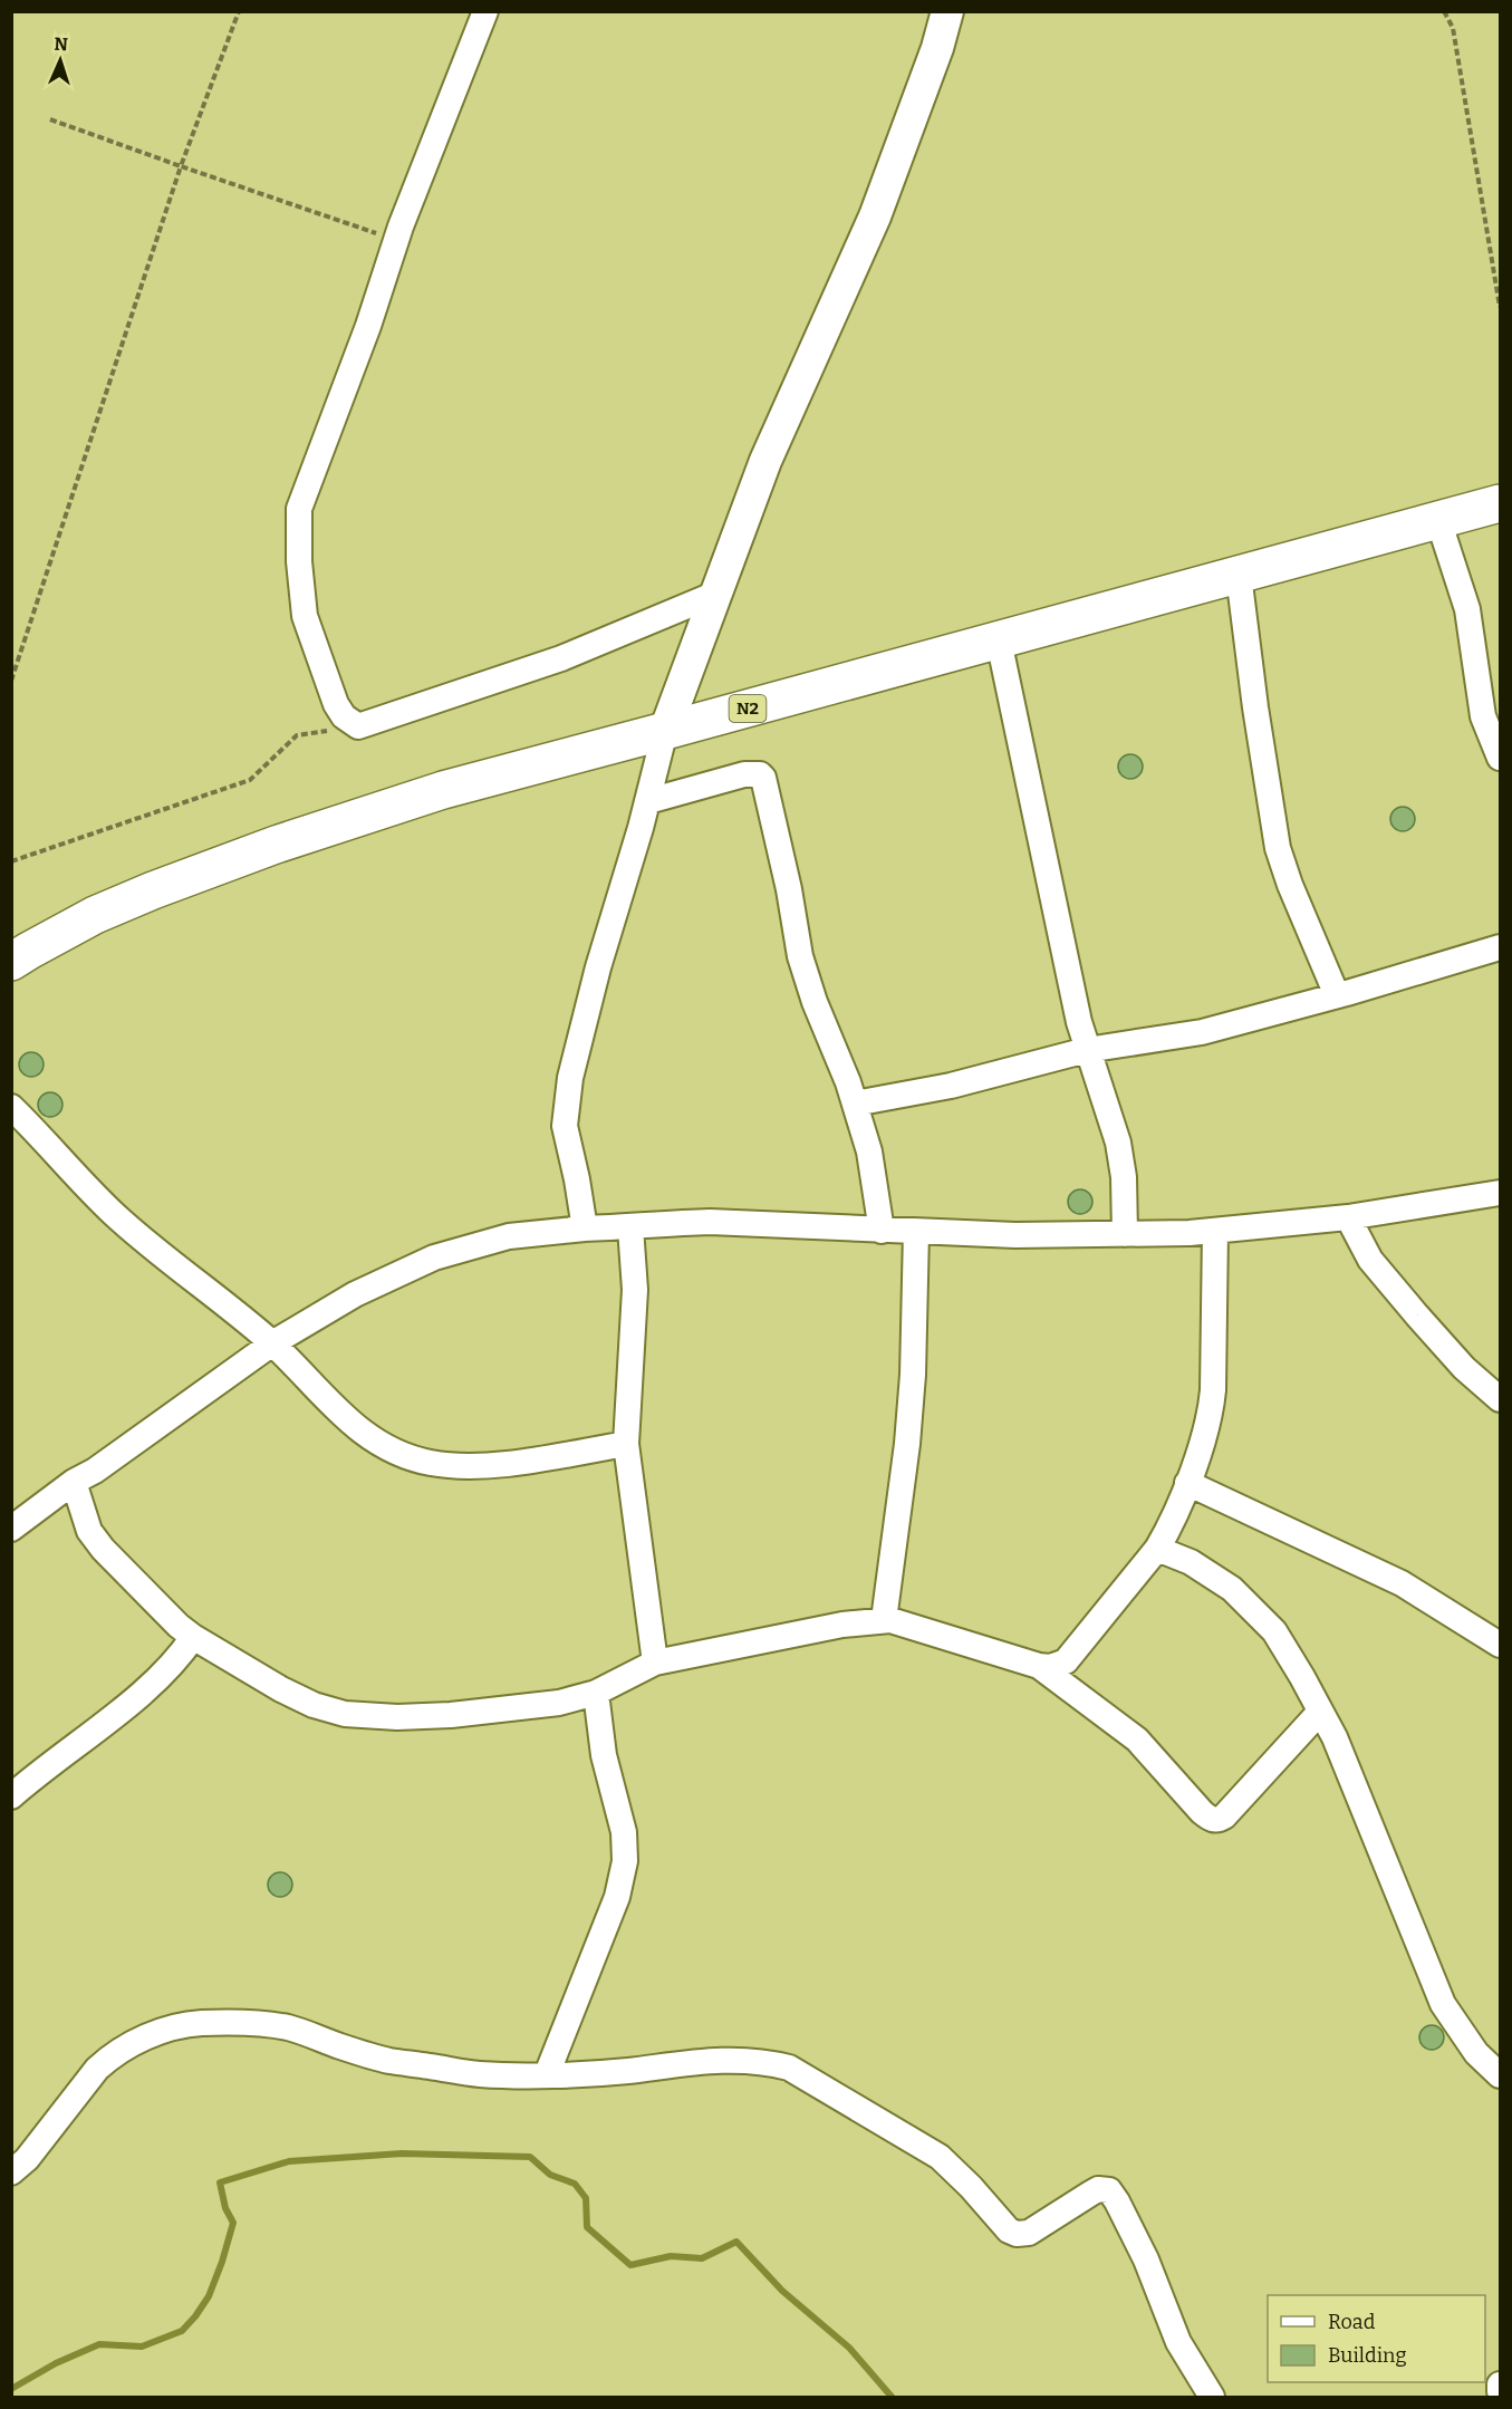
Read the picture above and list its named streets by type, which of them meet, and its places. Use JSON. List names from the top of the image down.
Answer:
{
  "streets": {
    "highway": ["N2"]
  },
  "legend": ["Road", "Building"],
  "north": "top"
}
